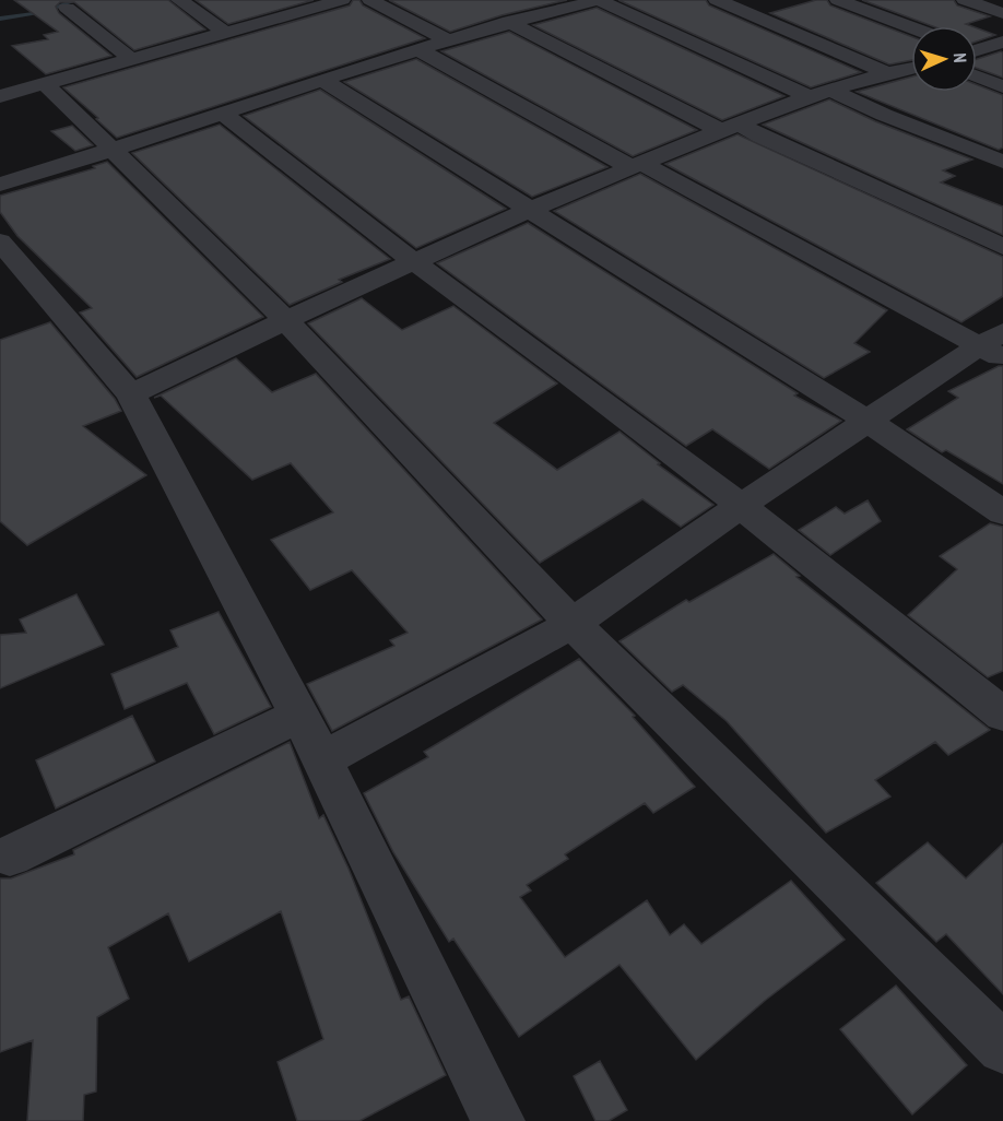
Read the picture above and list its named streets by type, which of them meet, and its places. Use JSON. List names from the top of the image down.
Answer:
{
  "north": "right"
}
